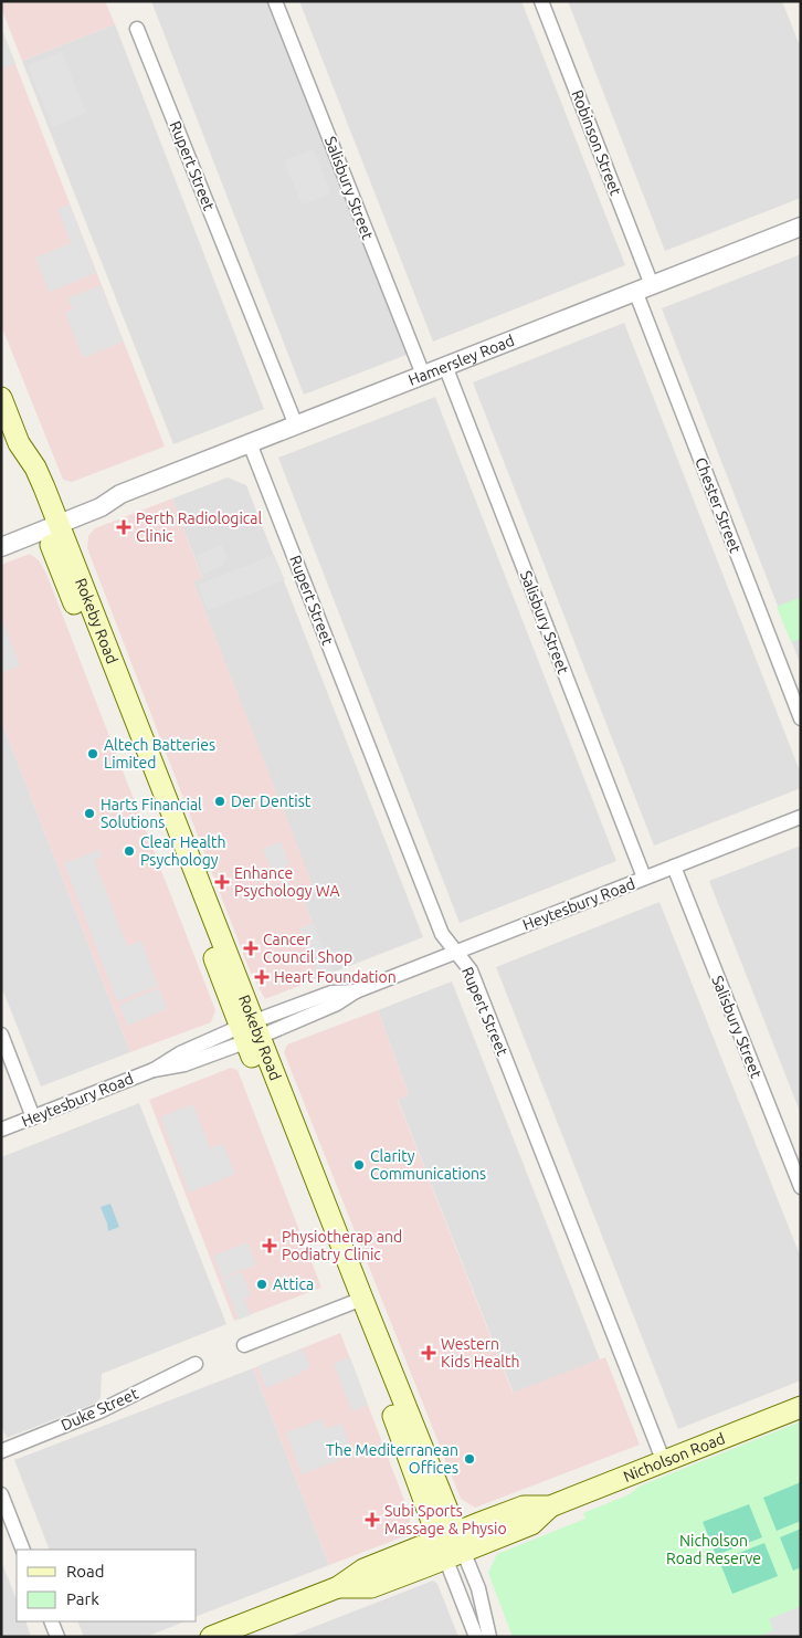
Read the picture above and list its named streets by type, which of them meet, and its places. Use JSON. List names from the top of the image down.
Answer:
{
  "streets": {
    "main road": ["Rokeby Road", "Nicholson Road"],
    "street": [
      "Robinson Street",
      "Rupert Street",
      "Salisbury Street",
      "Hamersley Road",
      "Chester Street",
      "Heytesbury Road",
      "Duke Street"
    ]
  },
  "crossings": [
    ["Robinson Street", "Hamersley Road"],
    ["Robinson Street", "Chester Street"],
    ["Rupert Street", "Hamersley Road"],
    ["Rupert Street", "Heytesbury Road"],
    ["Rupert Street", "Nicholson Road"],
    ["Salisbury Street", "Hamersley Road"],
    ["Salisbury Street", "Heytesbury Road"],
    ["Hamersley Road", "Chester Street"],
    ["Hamersley Road", "Rokeby Road"],
    ["Rokeby Road", "Heytesbury Road"],
    ["Rokeby Road", "Nicholson Road"]
  ],
  "parks": ["Nicholson Road Reserve"],
  "places": {
    "health": [
      "Perth Radiological Clinic",
      "Enhance Psychology WA",
      "Cancer Council Shop",
      "Heart Foundation",
      "Physiotherap and Podiatry Clinic",
      "Western Kids Health",
      "Subi Sports Massage & Physio"
    ],
    "other": [
      "Altech Batteries Limited",
      "Der Dentist",
      "Harts Financial Solutions",
      "Clear Health Psychology",
      "Clarity Communications",
      "Attica",
      "The Mediterranean Offices"
    ]
  },
  "legend": ["Road", "Park"]
}
